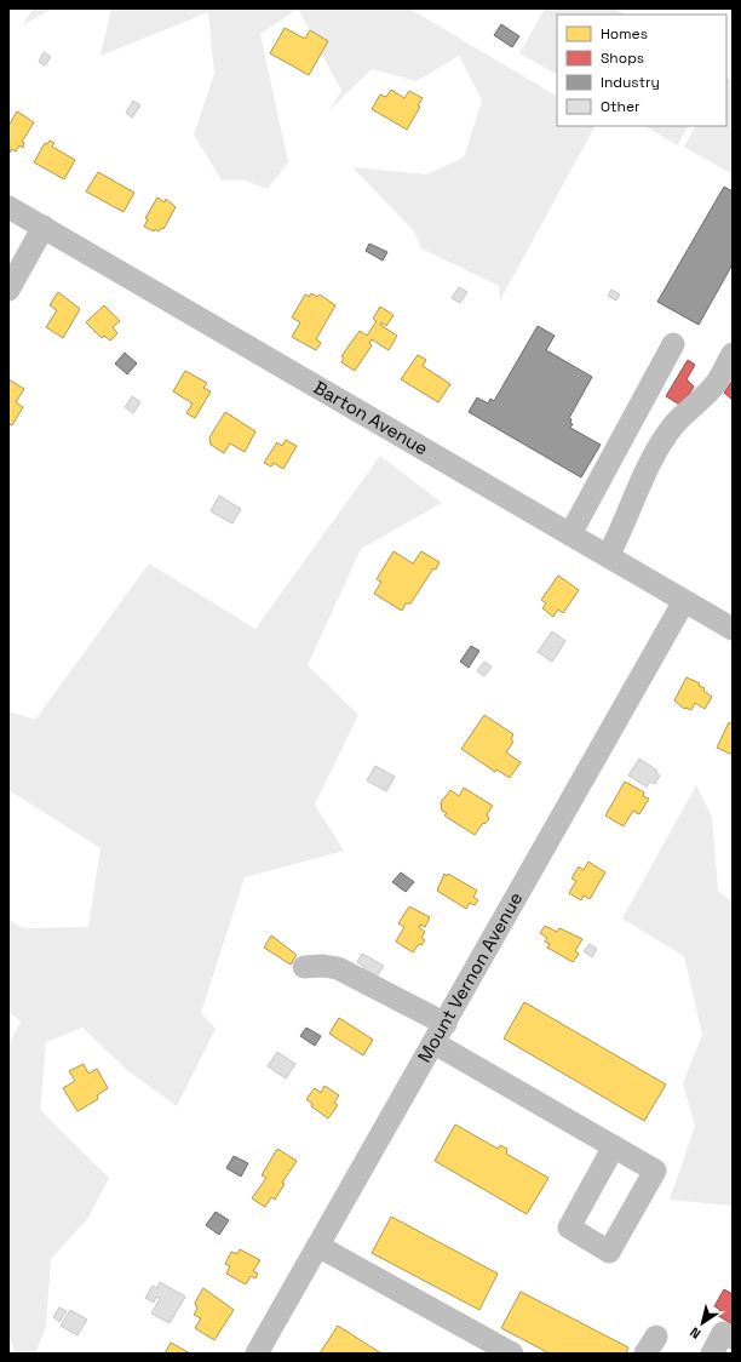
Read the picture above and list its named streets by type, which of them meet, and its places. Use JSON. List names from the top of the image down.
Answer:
{
  "streets": {
    "street": ["Barton Avenue", "Mount Vernon Avenue"]
  },
  "crossings": [
    ["Barton Avenue", "Mount Vernon Avenue"]
  ],
  "legend": [
    "Homes",
    "Shops",
    "Industry",
    "Other"
  ],
  "north": "bottom left"
}
